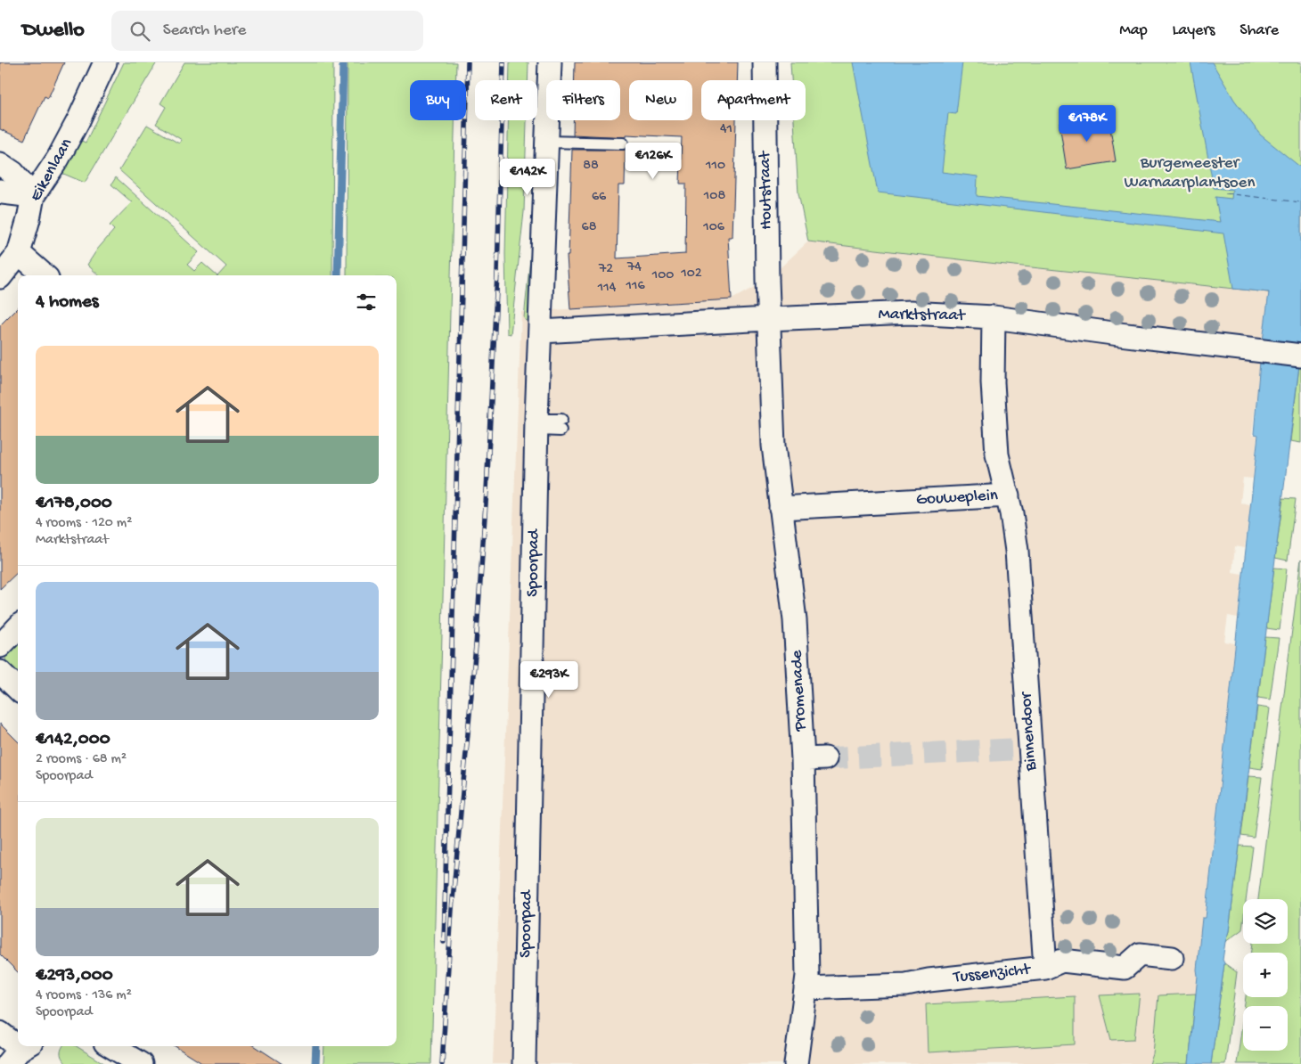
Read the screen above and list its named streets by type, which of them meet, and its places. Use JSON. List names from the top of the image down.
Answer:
{
  "streets": {
    "street": [
      "Eikenlaan",
      "Houtstraat",
      "Marktstraat",
      "Gouweplein",
      "Spoorpad",
      "Promenade",
      "Binnendoor",
      "Tussenzicht"
    ]
  },
  "crossings": [
    ["Houtstraat", "Marktstraat"],
    ["Houtstraat", "Promenade"],
    ["Marktstraat", "Gouweplein"],
    ["Marktstraat", "Spoorpad"],
    ["Marktstraat", "Promenade"],
    ["Gouweplein", "Promenade"],
    ["Gouweplein", "Binnendoor"],
    ["Promenade", "Tussenzicht"],
    ["Binnendoor", "Tussenzicht"]
  ],
  "parks": ["Burgemeester Warnaarplantsoen"],
  "house_numbers": [
    "41",
    "88",
    "110",
    "108",
    "66",
    "68",
    "106",
    "74",
    "72",
    "102",
    "100",
    "116",
    "114"
  ],
  "page": {
    "header": "Dwello",
    "search": "Search here",
    "nav": ["Map", "Layers", "Share"],
    "chip": [
      "Buy",
      "Rent",
      "Filters",
      "New",
      "Apartment"
    ],
    "price": [
      "€178K",
      "€126K",
      "€142K",
      "€293K"
    ],
    "heading": "4 homes",
    "list": [
      {
        "name": "€178,000",
        "note": "4 rooms · 120 m² · Marktstraat"
      },
      {
        "name": "€142,000",
        "note": "2 rooms · 68 m² · Spoorpad"
      },
      {
        "name": "€293,000",
        "note": "4 rooms · 136 m² · Spoorpad"
      }
    ],
    "map_buttons": ["+", "−"]
  }
}
